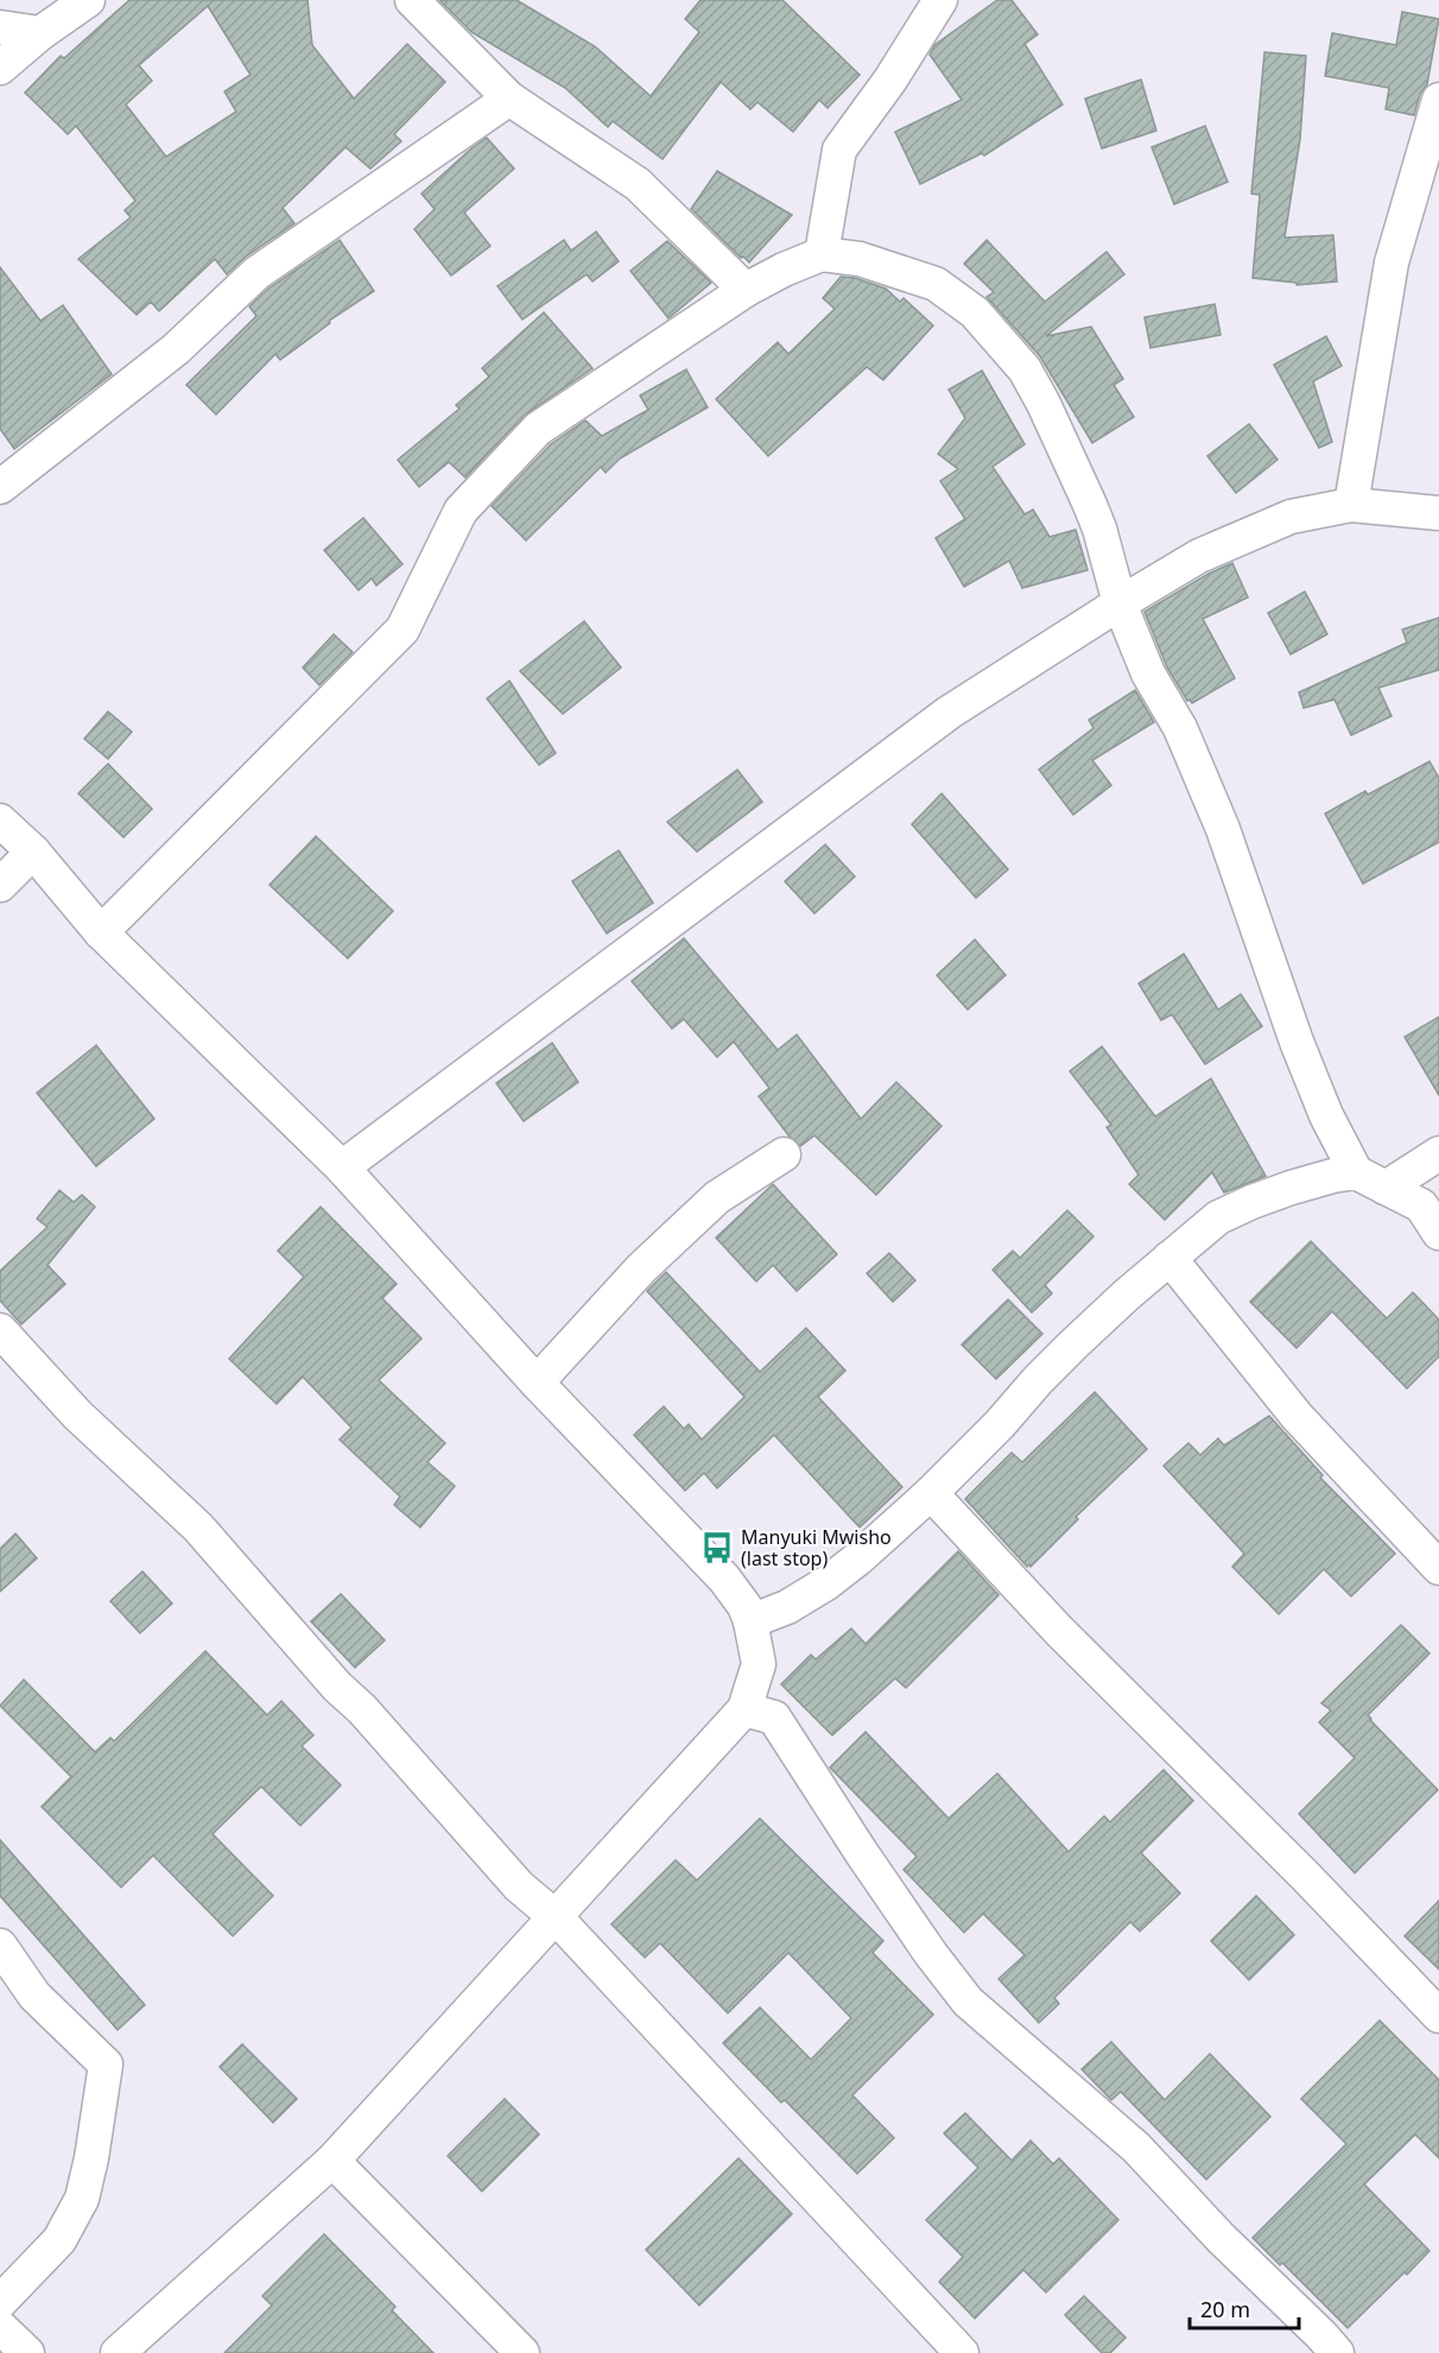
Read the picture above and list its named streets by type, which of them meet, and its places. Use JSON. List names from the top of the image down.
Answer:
{
  "places": {
    "bus stop": ["Manyuki Mwisho (last stop)"]
  },
  "scale_bar": "20 m"
}
